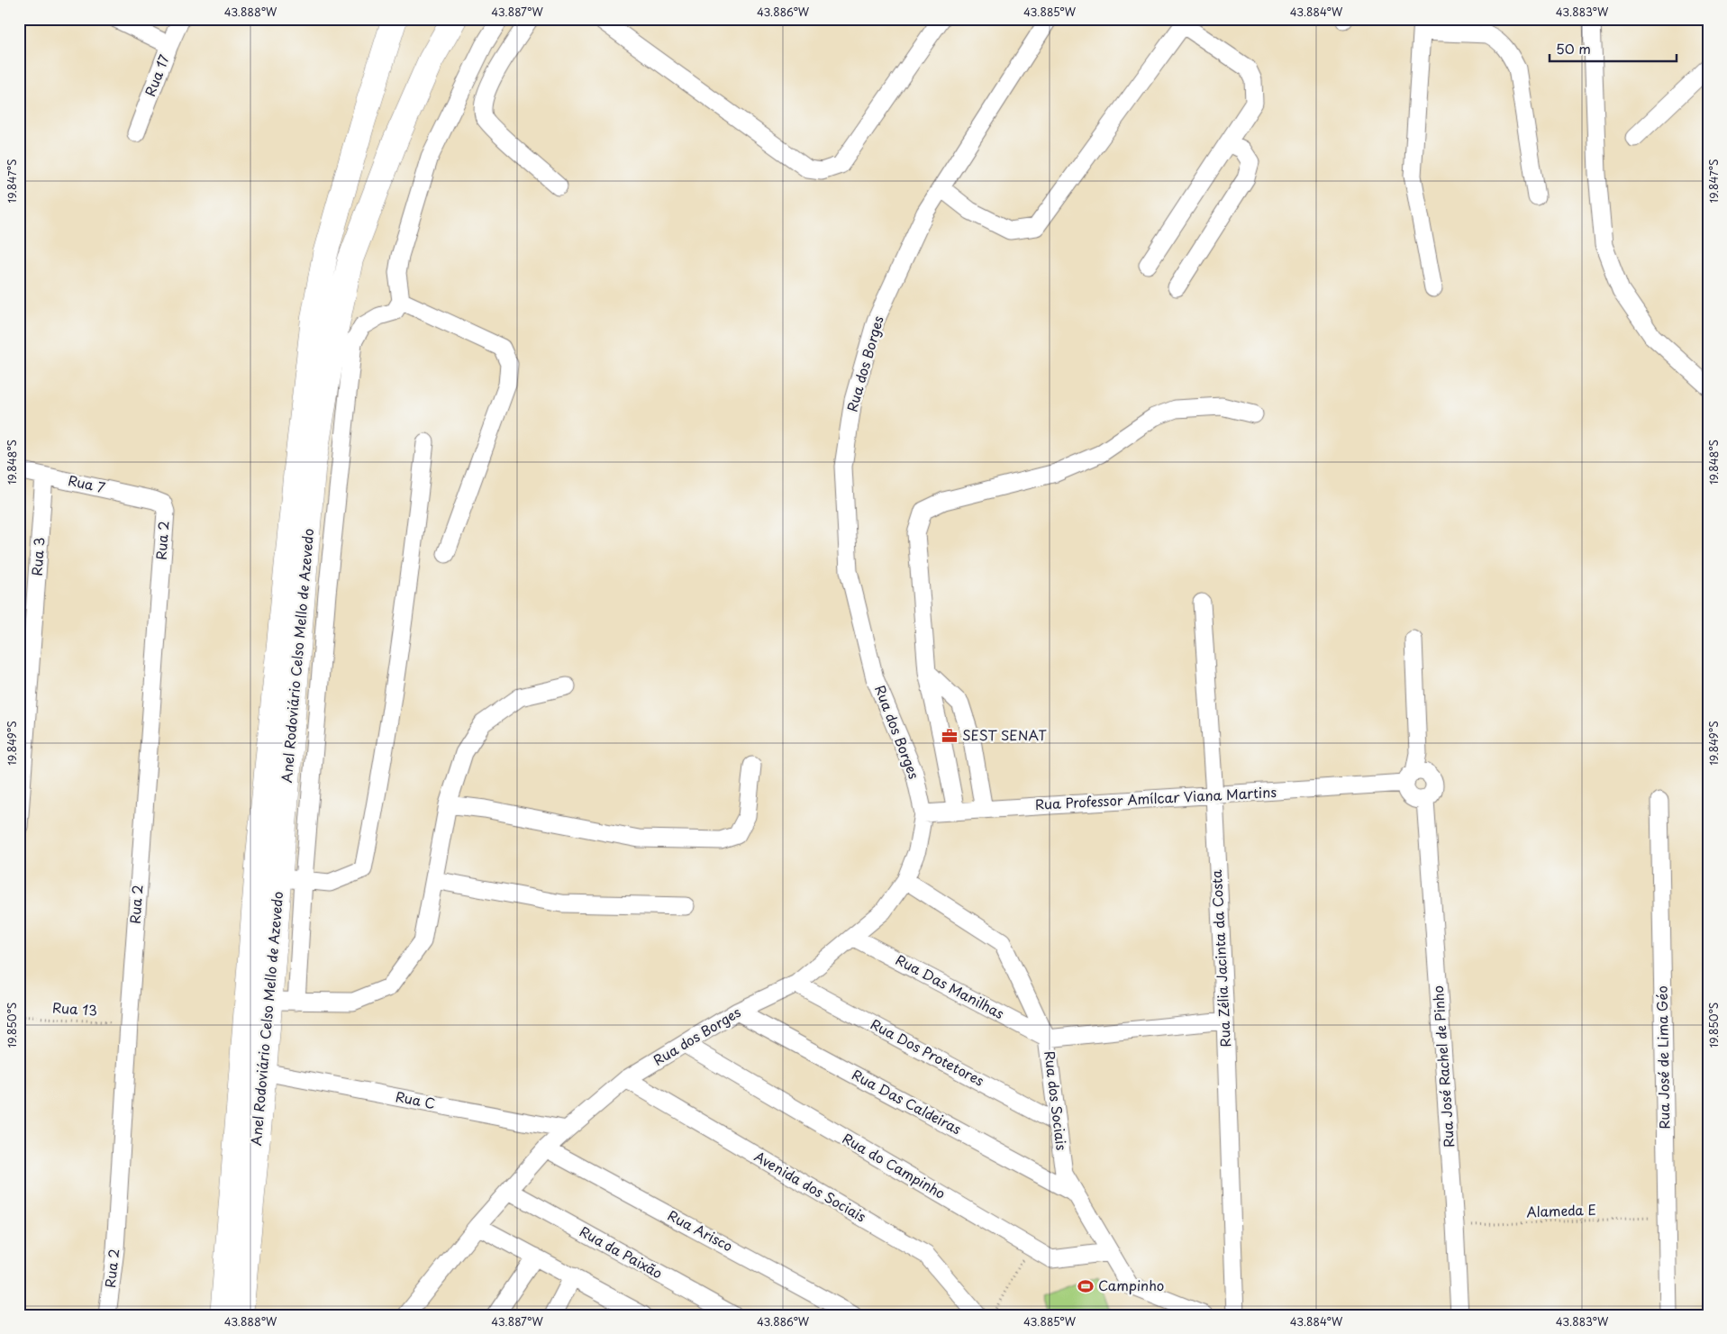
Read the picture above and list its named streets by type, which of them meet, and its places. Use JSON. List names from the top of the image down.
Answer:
{
  "streets": {
    "highway": ["Anel Rodoviário Celso Mello de Azevedo"],
    "street": [
      "Rua 17",
      "Rua dos Borges",
      "Rua 7",
      "Rua 2",
      "Rua 3",
      "Rua Professor Amílcar Viana Martins",
      "Rua Zélia Jacinta da Costa",
      "Rua Das Manilhas",
      "Rua Dos Protetores",
      "Rua José de Lima Géo",
      "Rua José Rachel de Pinho",
      "Rua C",
      "Rua dos Sociais",
      "Rua Das Caldeiras",
      "Rua do Campinho",
      "Avenida dos Sociais",
      "Rua Arisco",
      "Rua da Paixão"
    ],
    "path": ["Rua 13", "Alameda E"]
  },
  "crossings": [
    ["Rua dos Borges", "Rua Professor Amílcar Viana Martins"],
    ["Rua dos Borges", "Rua Das Manilhas"],
    ["Rua dos Borges", "Rua Dos Protetores"],
    ["Rua dos Borges", "Rua C"],
    ["Rua dos Borges", "Rua dos Sociais"],
    ["Rua dos Borges", "Rua Das Caldeiras"],
    ["Rua dos Borges", "Rua do Campinho"],
    ["Rua dos Borges", "Avenida dos Sociais"],
    ["Rua dos Borges", "Rua Arisco"],
    ["Rua dos Borges", "Rua da Paixão"],
    ["Rua 7", "Rua 2"],
    ["Rua 7", "Rua 3"],
    ["Rua 2", "Rua 13"],
    ["Anel Rodoviário Celso Mello de Azevedo", "Rua C"],
    ["Rua Professor Amílcar Viana Martins", "Rua Zélia Jacinta da Costa"],
    ["Rua Professor Amílcar Viana Martins", "Rua José Rachel de Pinho"],
    ["Rua Das Manilhas", "Rua dos Sociais"],
    ["Rua Dos Protetores", "Rua dos Sociais"],
    ["Rua José de Lima Géo", "Alameda E"],
    ["Rua José Rachel de Pinho", "Alameda E"],
    ["Rua dos Sociais", "Rua Das Caldeiras"],
    ["Rua dos Sociais", "Rua do Campinho"]
  ],
  "places": {
    "office": ["SEST SENAT"],
    "sports": ["Campinho"]
  },
  "scale_bar": "50 m",
  "coordinates": [
    "43.888°W",
    "43.887°W",
    "43.886°W",
    "43.885°W",
    "43.884°W",
    "43.883°W",
    "19.847°S",
    "19.848°S",
    "19.849°S",
    "19.850°S"
  ]
}
